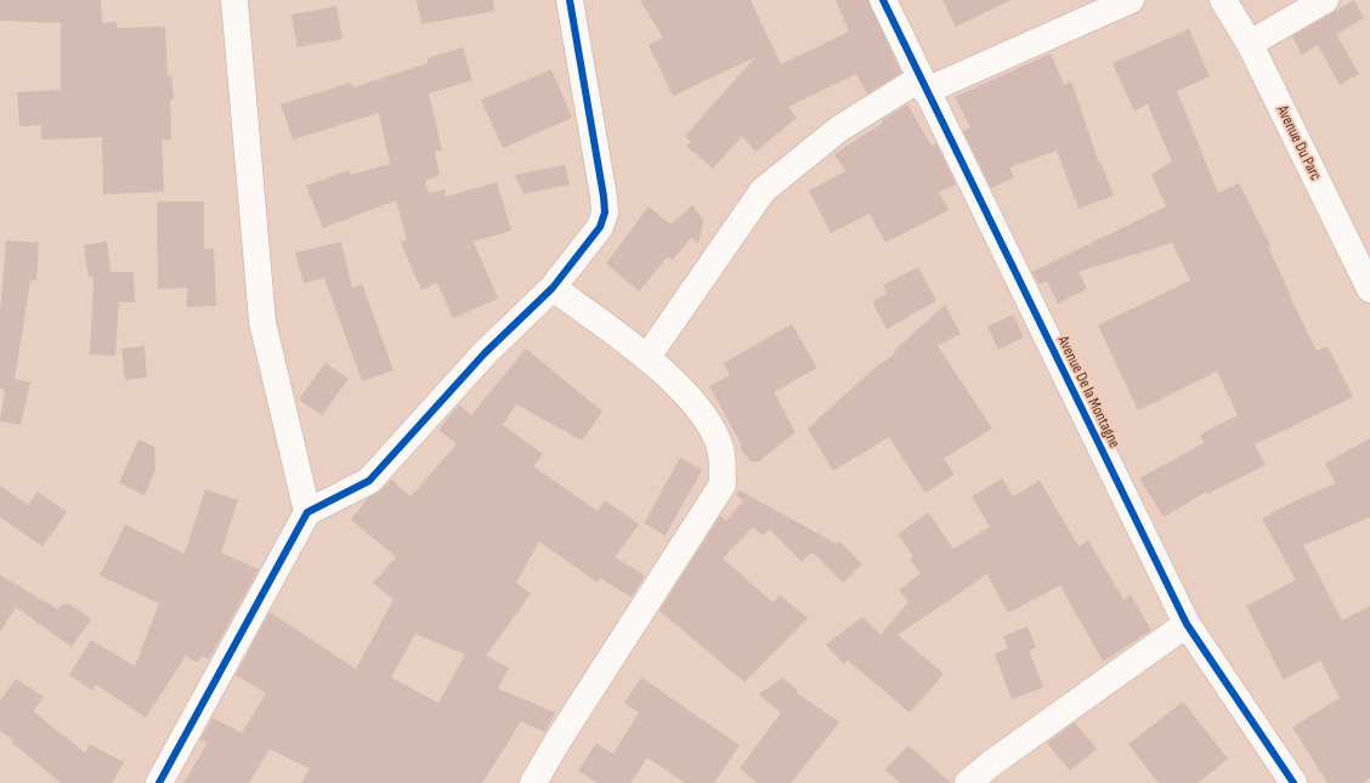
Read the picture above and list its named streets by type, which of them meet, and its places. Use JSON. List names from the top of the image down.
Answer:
{
  "streets": {
    "street": ["Avenue Du Parc", "Avenue De la Montagne"]
  }
}
